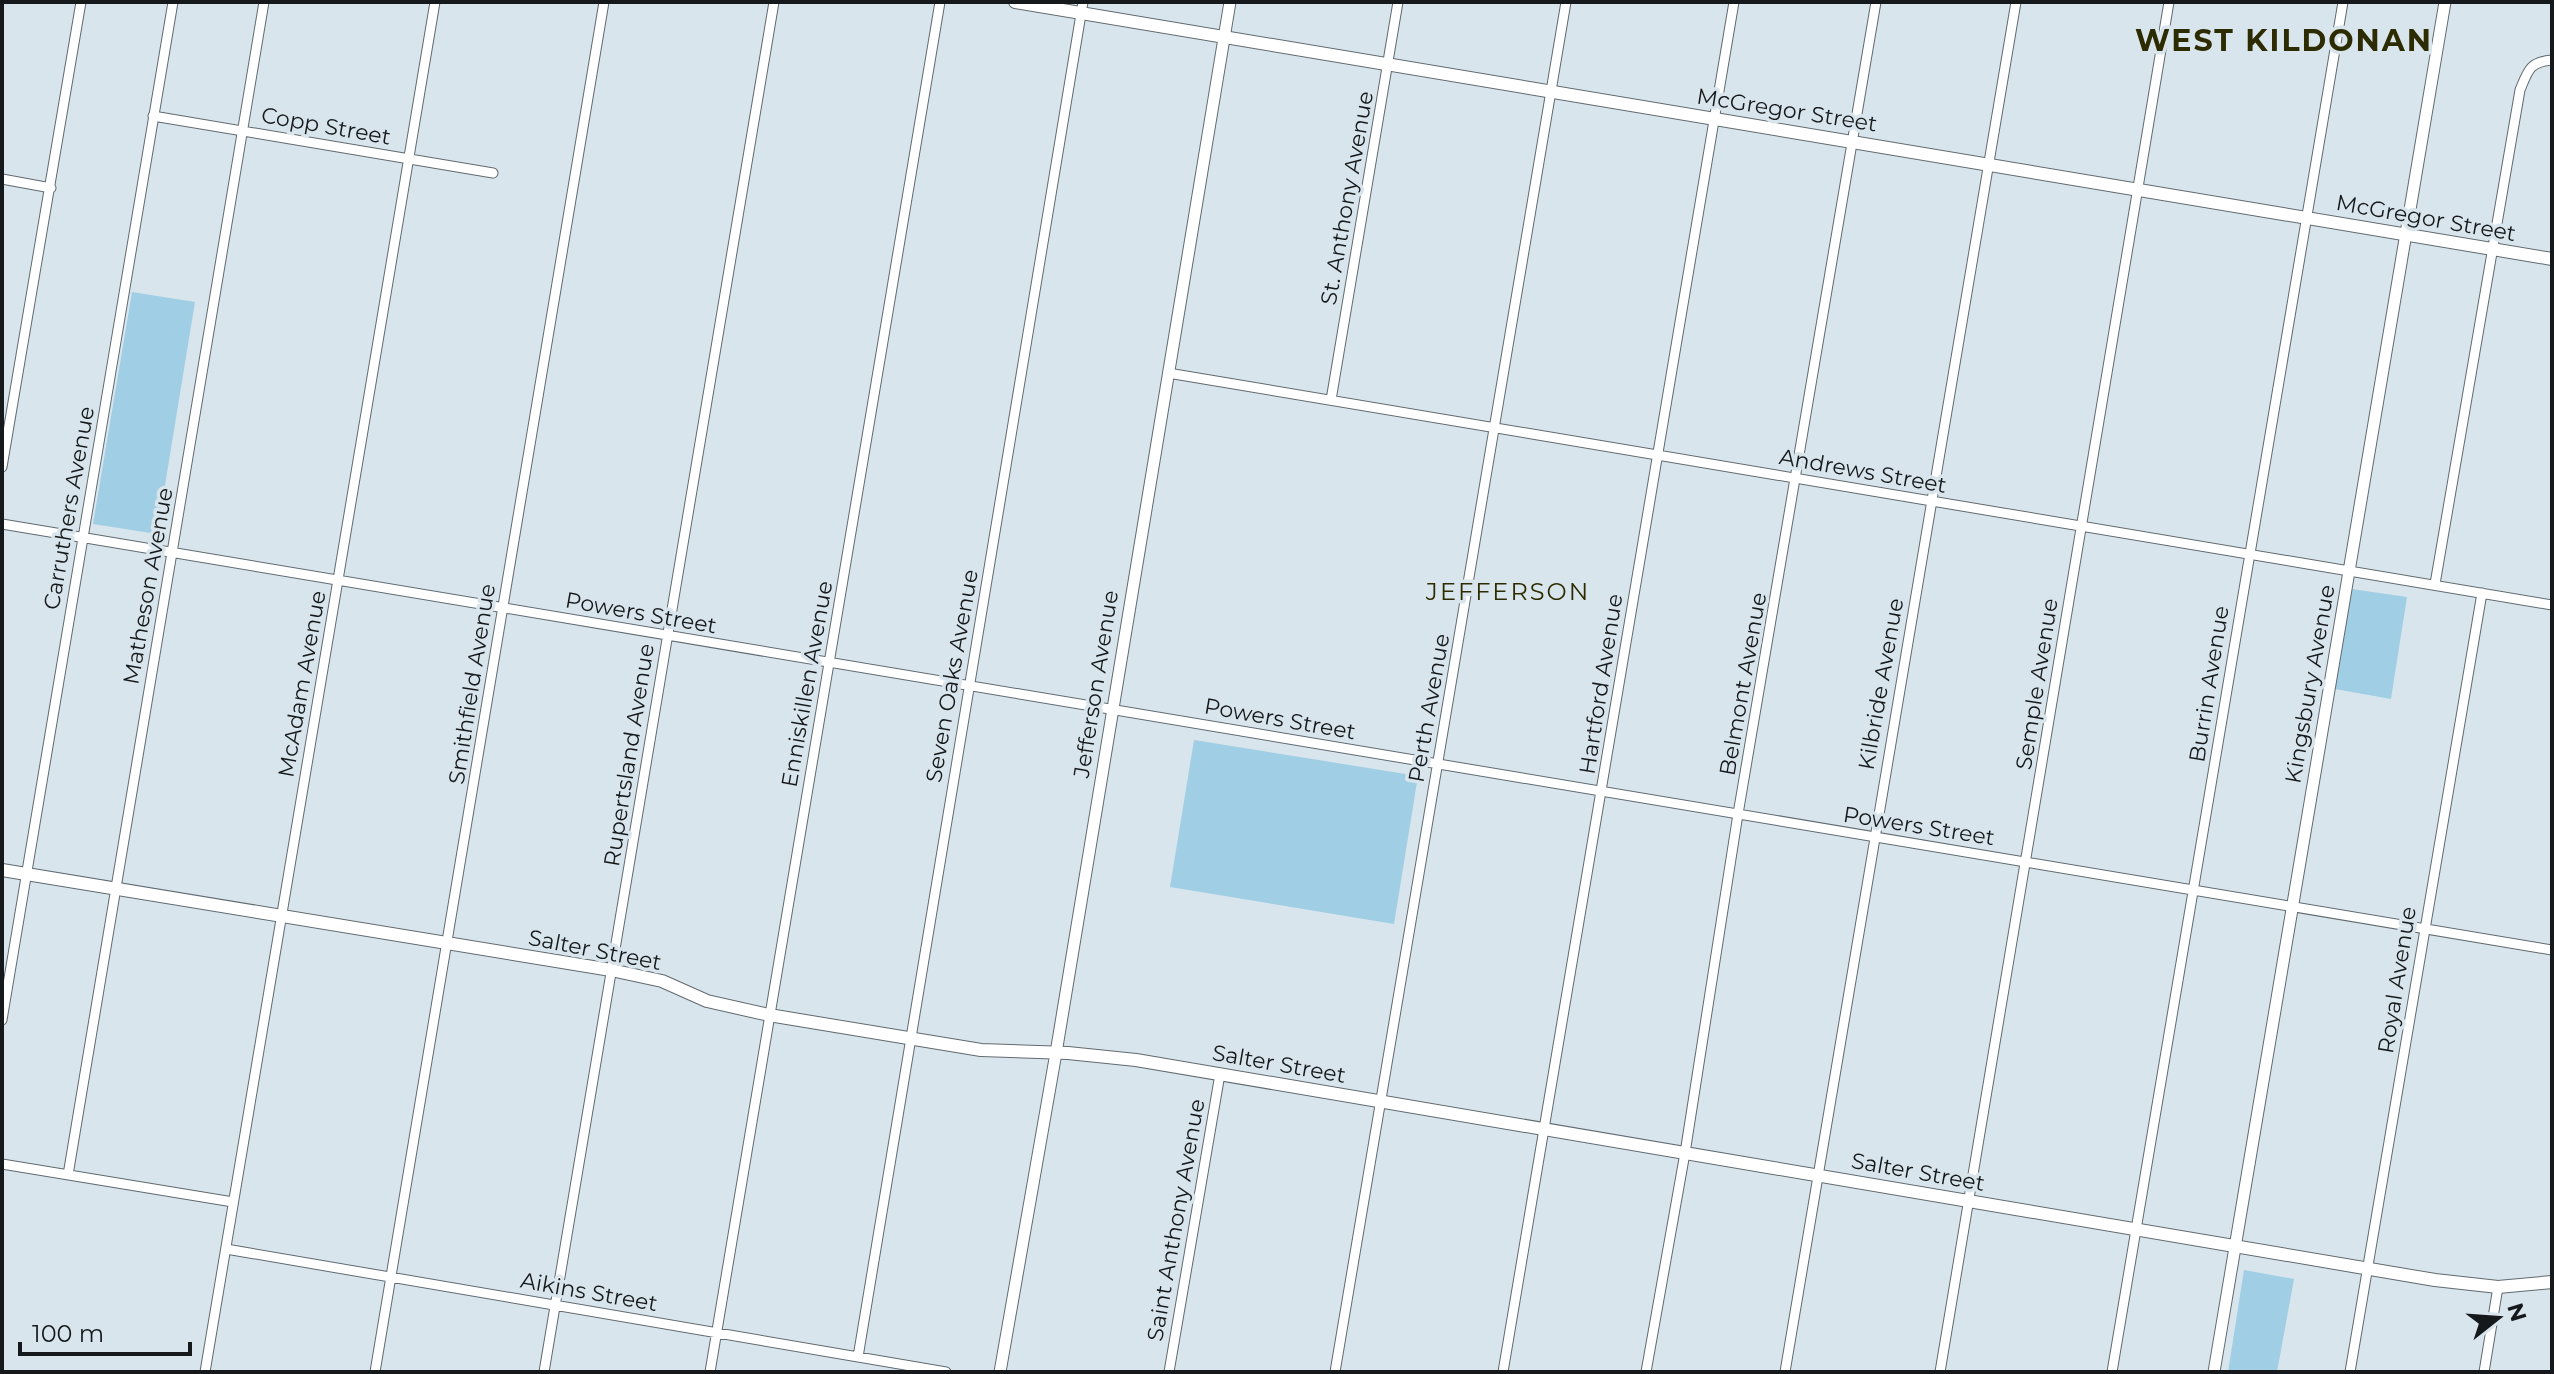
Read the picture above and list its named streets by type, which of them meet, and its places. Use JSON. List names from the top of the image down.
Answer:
{
  "streets": {
    "main road": ["McGregor Street", "Salter Street"],
    "street": [
      "Copp Street",
      "St. Anthony Avenue",
      "Andrews Street",
      "Carruthers Avenue",
      "Matheson Avenue",
      "Powers Street",
      "Seven Oaks Avenue",
      "McAdam Avenue",
      "Smithfield Avenue",
      "Enniskillen Avenue",
      "Jefferson Avenue",
      "Hartford Avenue",
      "Belmont Avenue",
      "Kilbride Avenue",
      "Semple Avenue",
      "Burrin Avenue",
      "Kingsbury Avenue",
      "Perth Avenue",
      "Rupertsland Avenue",
      "Royal Avenue",
      "Saint Anthony Avenue",
      "Aikins Street"
    ]
  },
  "crossings": [
    ["McGregor Street", "St. Anthony Avenue"],
    ["McGregor Street", "Seven Oaks Avenue"],
    ["McGregor Street", "Jefferson Avenue"],
    ["McGregor Street", "Hartford Avenue"],
    ["McGregor Street", "Belmont Avenue"],
    ["McGregor Street", "Kilbride Avenue"],
    ["McGregor Street", "Semple Avenue"],
    ["McGregor Street", "Burrin Avenue"],
    ["McGregor Street", "Kingsbury Avenue"],
    ["McGregor Street", "Perth Avenue"],
    ["Copp Street", "Carruthers Avenue"],
    ["Copp Street", "Matheson Avenue"],
    ["Copp Street", "McAdam Avenue"],
    ["St. Anthony Avenue", "Andrews Street"],
    ["Andrews Street", "Jefferson Avenue"],
    ["Andrews Street", "Hartford Avenue"],
    ["Andrews Street", "Belmont Avenue"],
    ["Andrews Street", "Kilbride Avenue"],
    ["Andrews Street", "Semple Avenue"],
    ["Andrews Street", "Burrin Avenue"],
    ["Andrews Street", "Kingsbury Avenue"],
    ["Andrews Street", "Perth Avenue"],
    ["Andrews Street", "Royal Avenue"],
    ["Carruthers Avenue", "Powers Street"],
    ["Carruthers Avenue", "Salter Street"],
    ["Matheson Avenue", "Powers Street"],
    ["Matheson Avenue", "Salter Street"],
    ["Powers Street", "Seven Oaks Avenue"],
    ["Powers Street", "McAdam Avenue"],
    ["Powers Street", "Smithfield Avenue"],
    ["Powers Street", "Enniskillen Avenue"],
    ["Powers Street", "Jefferson Avenue"],
    ["Powers Street", "Hartford Avenue"],
    ["Powers Street", "Belmont Avenue"],
    ["Powers Street", "Kilbride Avenue"],
    ["Powers Street", "Semple Avenue"],
    ["Powers Street", "Burrin Avenue"],
    ["Powers Street", "Kingsbury Avenue"],
    ["Powers Street", "Perth Avenue"],
    ["Powers Street", "Rupertsland Avenue"],
    ["Powers Street", "Royal Avenue"],
    ["Seven Oaks Avenue", "Salter Street"],
    ["Seven Oaks Avenue", "Aikins Street"],
    ["McAdam Avenue", "Salter Street"],
    ["McAdam Avenue", "Aikins Street"],
    ["Smithfield Avenue", "Salter Street"],
    ["Smithfield Avenue", "Aikins Street"],
    ["Enniskillen Avenue", "Salter Street"],
    ["Enniskillen Avenue", "Aikins Street"],
    ["Jefferson Avenue", "Salter Street"],
    ["Hartford Avenue", "Salter Street"],
    ["Belmont Avenue", "Salter Street"],
    ["Kilbride Avenue", "Salter Street"],
    ["Semple Avenue", "Salter Street"],
    ["Burrin Avenue", "Salter Street"],
    ["Kingsbury Avenue", "Salter Street"],
    ["Perth Avenue", "Salter Street"],
    ["Rupertsland Avenue", "Salter Street"],
    ["Rupertsland Avenue", "Aikins Street"],
    ["Salter Street", "Royal Avenue"],
    ["Salter Street", "Saint Anthony Avenue"]
  ],
  "districts": ["WEST KILDONAN", "JEFFERSON"],
  "scale_bar": "100 m",
  "north": "right"
}
